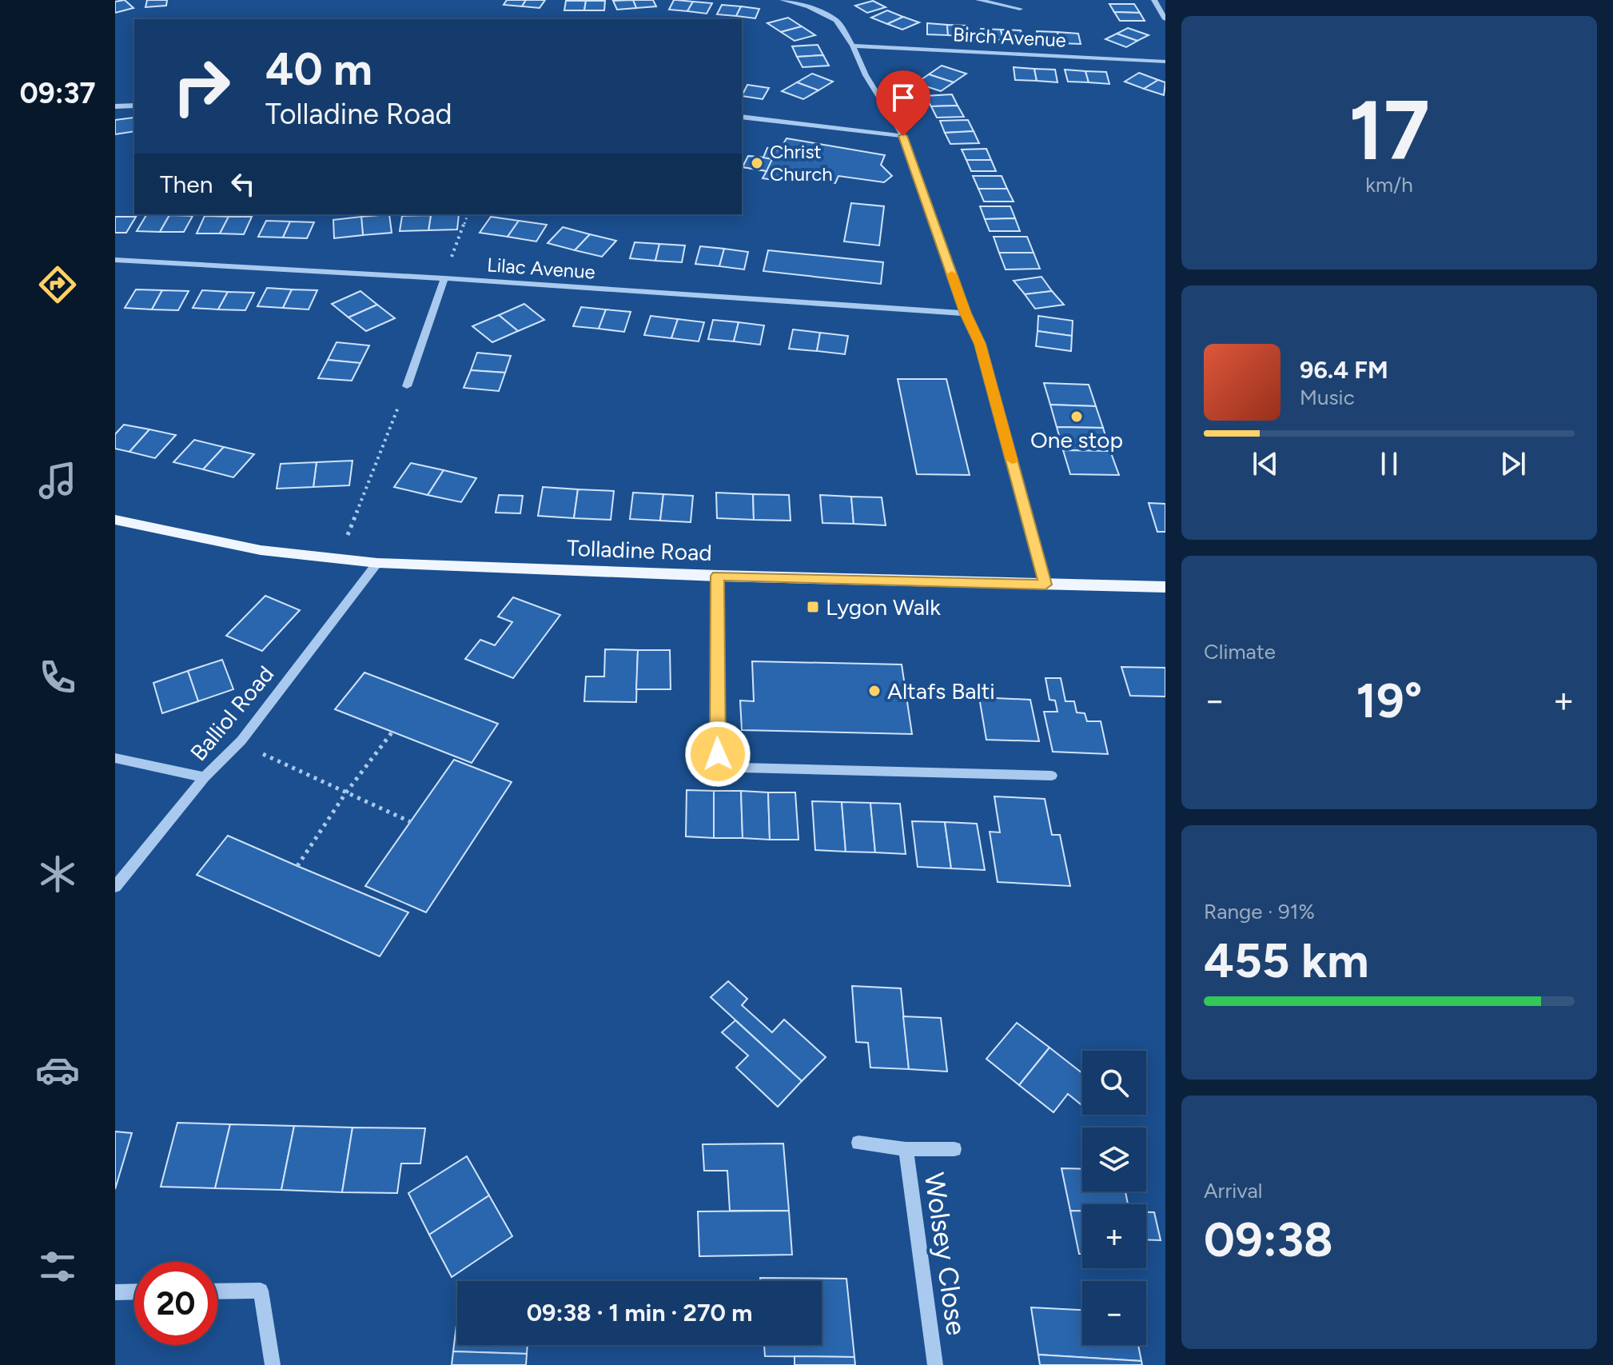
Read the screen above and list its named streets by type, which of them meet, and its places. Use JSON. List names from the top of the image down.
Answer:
{
  "streets": {
    "main road": ["Tolladine Road"],
    "street": [
      "Birch Avenue",
      "Lilac Avenue",
      "Balliol Road",
      "Wolsey Close"
    ]
  },
  "crossings": [
    ["Tolladine Road", "Balliol Road"]
  ],
  "places": {
    "other": ["Christ Church", "One stop", "Altafs Balti"],
    "transit": ["Lygon Walk"]
  },
  "page": {
    "tabs": "09:37",
    "tile": [
      ["17", "km/h"],
      "Climate",
      ["Range · 91%", "455 km"],
      ["Arrival", "09:38"]
    ],
    "turn": ["40 m", "Tolladine Road"],
    "then": "Then",
    "song": ["96.4 FM", "Music"],
    "heat": ["−", "19°", "+"],
    "map_buttons": ["+", "−"],
    "limit": "20",
    "trip": "09:38 · 1 min · 270 m"
  }
}
